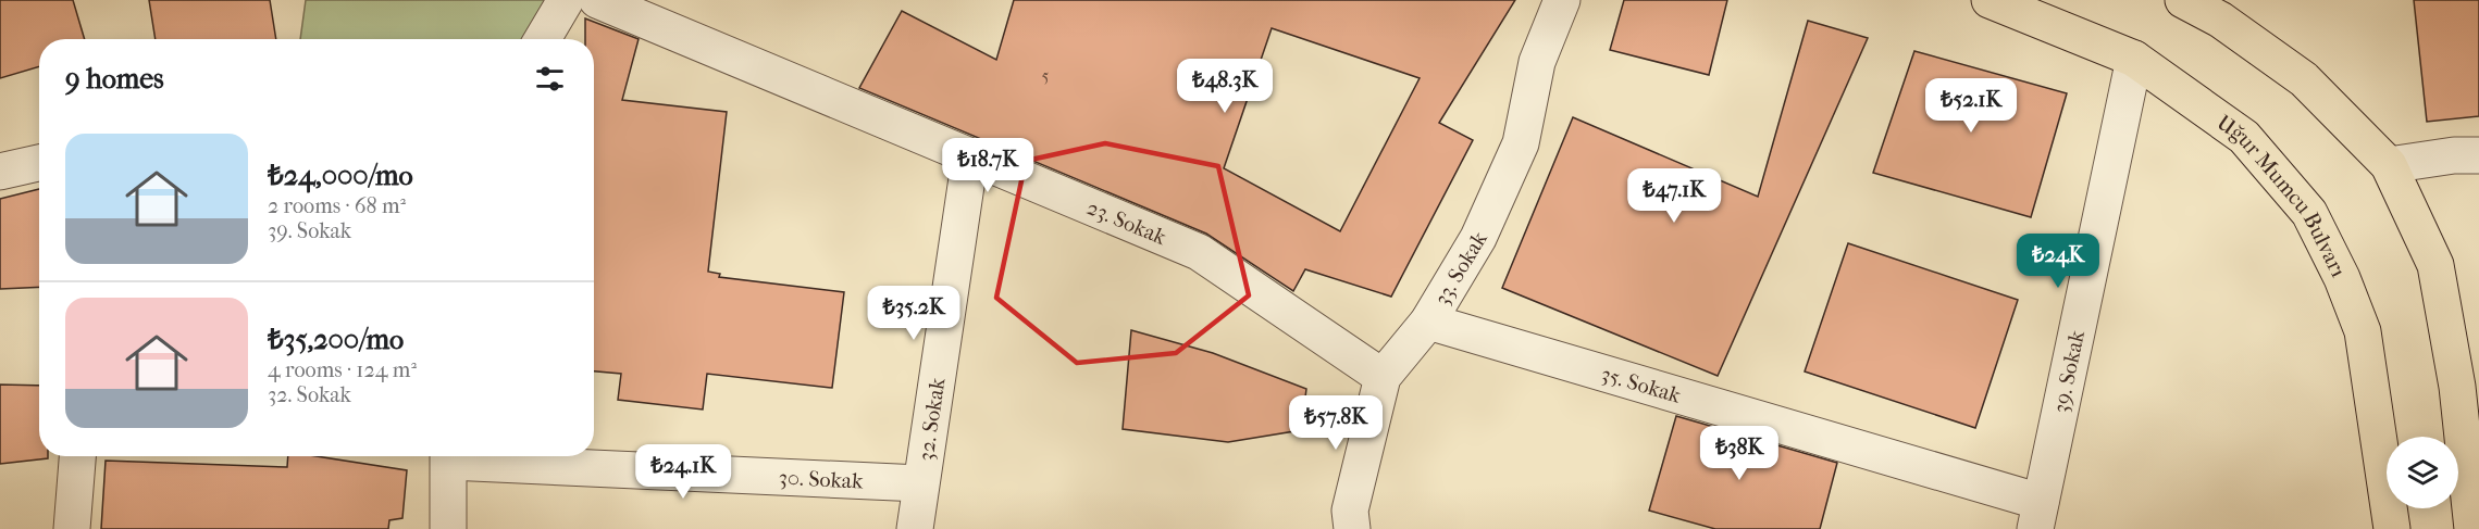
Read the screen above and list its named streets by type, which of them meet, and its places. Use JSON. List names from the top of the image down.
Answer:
{
  "streets": {
    "main road": ["Uğur Mumcu Bulvarı"],
    "street": [
      "23. Sokak",
      "33. Sokak",
      "39. Sokak",
      "35. Sokak",
      "32. Sokak",
      "30. Sokak"
    ]
  },
  "crossings": [
    ["Uğur Mumcu Bulvarı", "39. Sokak"],
    ["23. Sokak", "33. Sokak"],
    ["23. Sokak", "32. Sokak"],
    ["33. Sokak", "35. Sokak"],
    ["39. Sokak", "35. Sokak"],
    ["32. Sokak", "30. Sokak"]
  ],
  "house_numbers": ["5"],
  "page": {
    "heading": "9 homes",
    "price": [
      "₺48.3K",
      "₺52.1K",
      "₺18.7K",
      "₺47.1K",
      "₺24K",
      "₺35.2K",
      "₺57.8K",
      "₺38K",
      "₺24.1K"
    ],
    "list": [
      {
        "name": "₺24,000/mo",
        "note": "2 rooms · 68 m² · 39. Sokak"
      },
      {
        "name": "₺35,200/mo",
        "note": "4 rooms · 124 m² · 32. Sokak"
      }
    ]
  }
}
